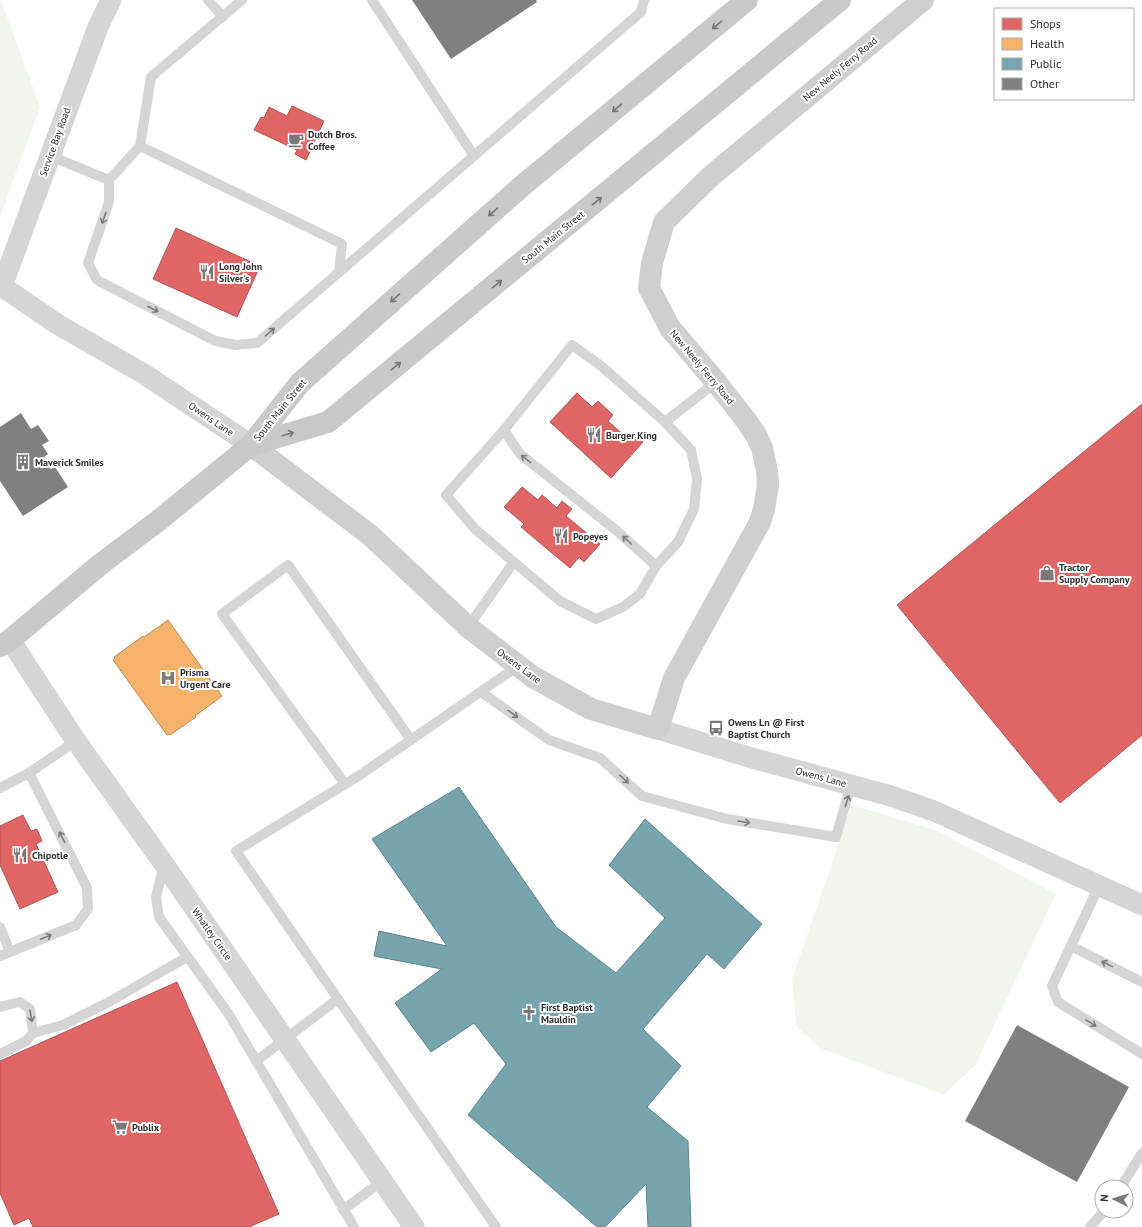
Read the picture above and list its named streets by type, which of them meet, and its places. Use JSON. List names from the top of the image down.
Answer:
{
  "streets": {
    "main road": ["South Main Street"],
    "street": [
      "New Neely Ferry Road",
      "Service Bay Road",
      "Owens Lane",
      "Whatley Circle"
    ]
  },
  "crossings": [
    ["New Neely Ferry Road", "Owens Lane"],
    ["Service Bay Road", "Owens Lane"],
    ["South Main Street", "Owens Lane"],
    ["South Main Street", "Whatley Circle"]
  ],
  "places": {
    "cafe": ["Dutch Bros. Coffee"],
    "restaurant": [
      "Long John Silver's",
      "Burger King",
      "Popeyes",
      "Chipotle"
    ],
    "building": ["Maverick Smiles"],
    "shop": ["Tractor Supply Company"],
    "hospital": ["Prisma Urgent Care"],
    "bus stop": ["Owens Ln @ First Baptist Church"],
    "church": ["First Baptist Mauldin"],
    "supermarket": ["Publix"]
  },
  "legend": [
    "Shops",
    "Health",
    "Public",
    "Other"
  ],
  "north": "left"
}
